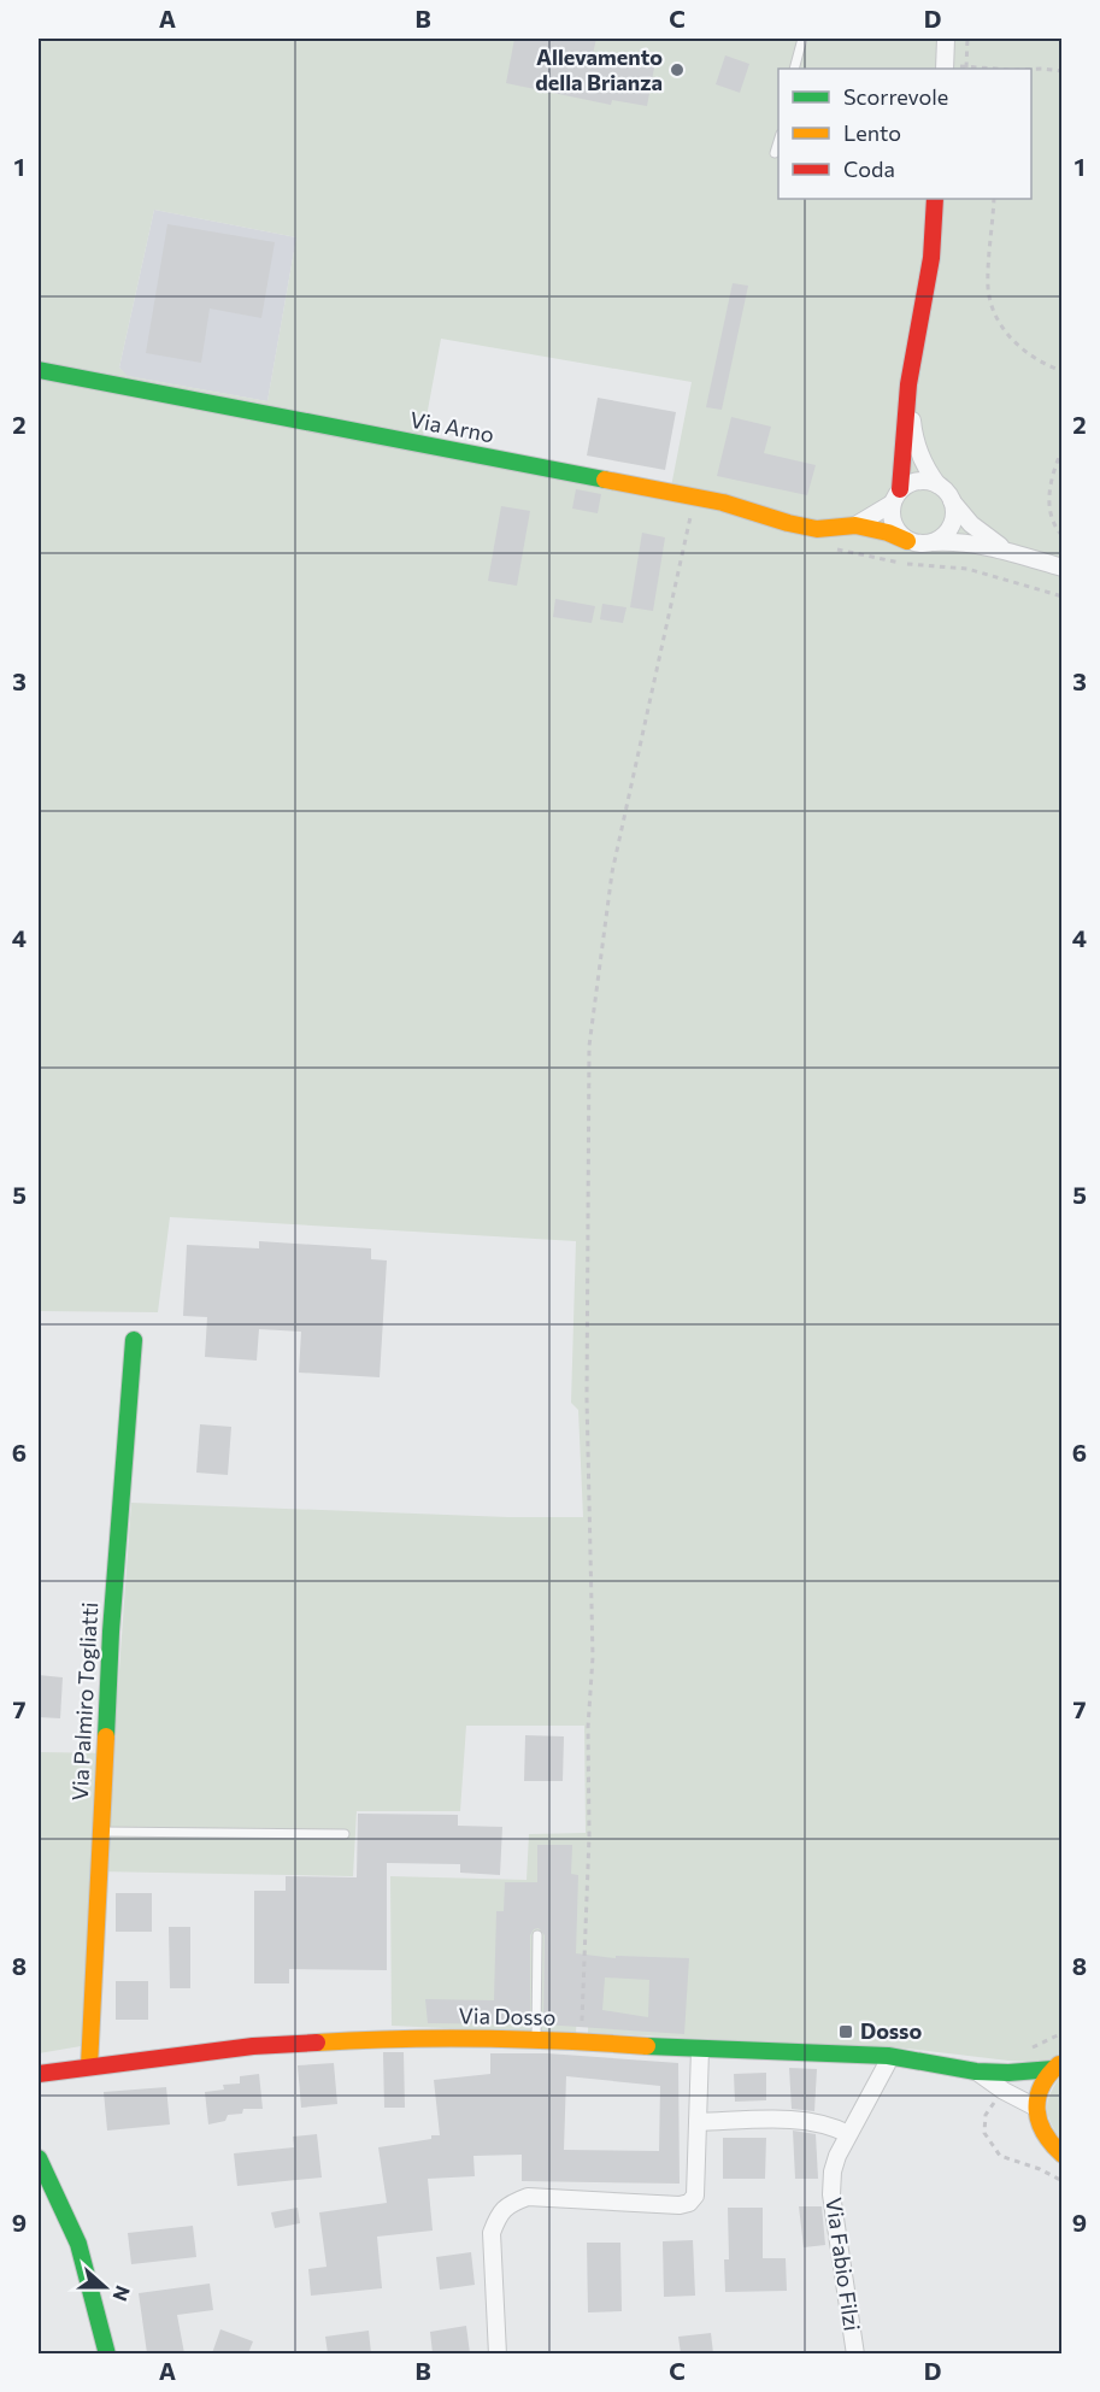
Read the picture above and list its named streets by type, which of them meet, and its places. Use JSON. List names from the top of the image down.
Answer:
{
  "streets": {
    "street": [
      "Via Arno",
      "Via Palmiro Togliatti",
      "Via Dosso",
      "Via Fabio Filzi"
    ]
  },
  "crossings": [
    ["Via Palmiro Togliatti", "Via Dosso"],
    ["Via Dosso", "Via Fabio Filzi"]
  ],
  "places": {
    "other": ["Allevamento della Brianza"],
    "transit": ["Dosso"]
  },
  "legend": ["Scorrevole", "Lento", "Coda"],
  "north": "right",
  "grid": {
    "columns": [
      "A",
      "B",
      "C",
      "D"
    ],
    "rows": [
      "1",
      "2",
      "3",
      "4",
      "5",
      "6",
      "7",
      "8",
      "9"
    ]
  }
}
